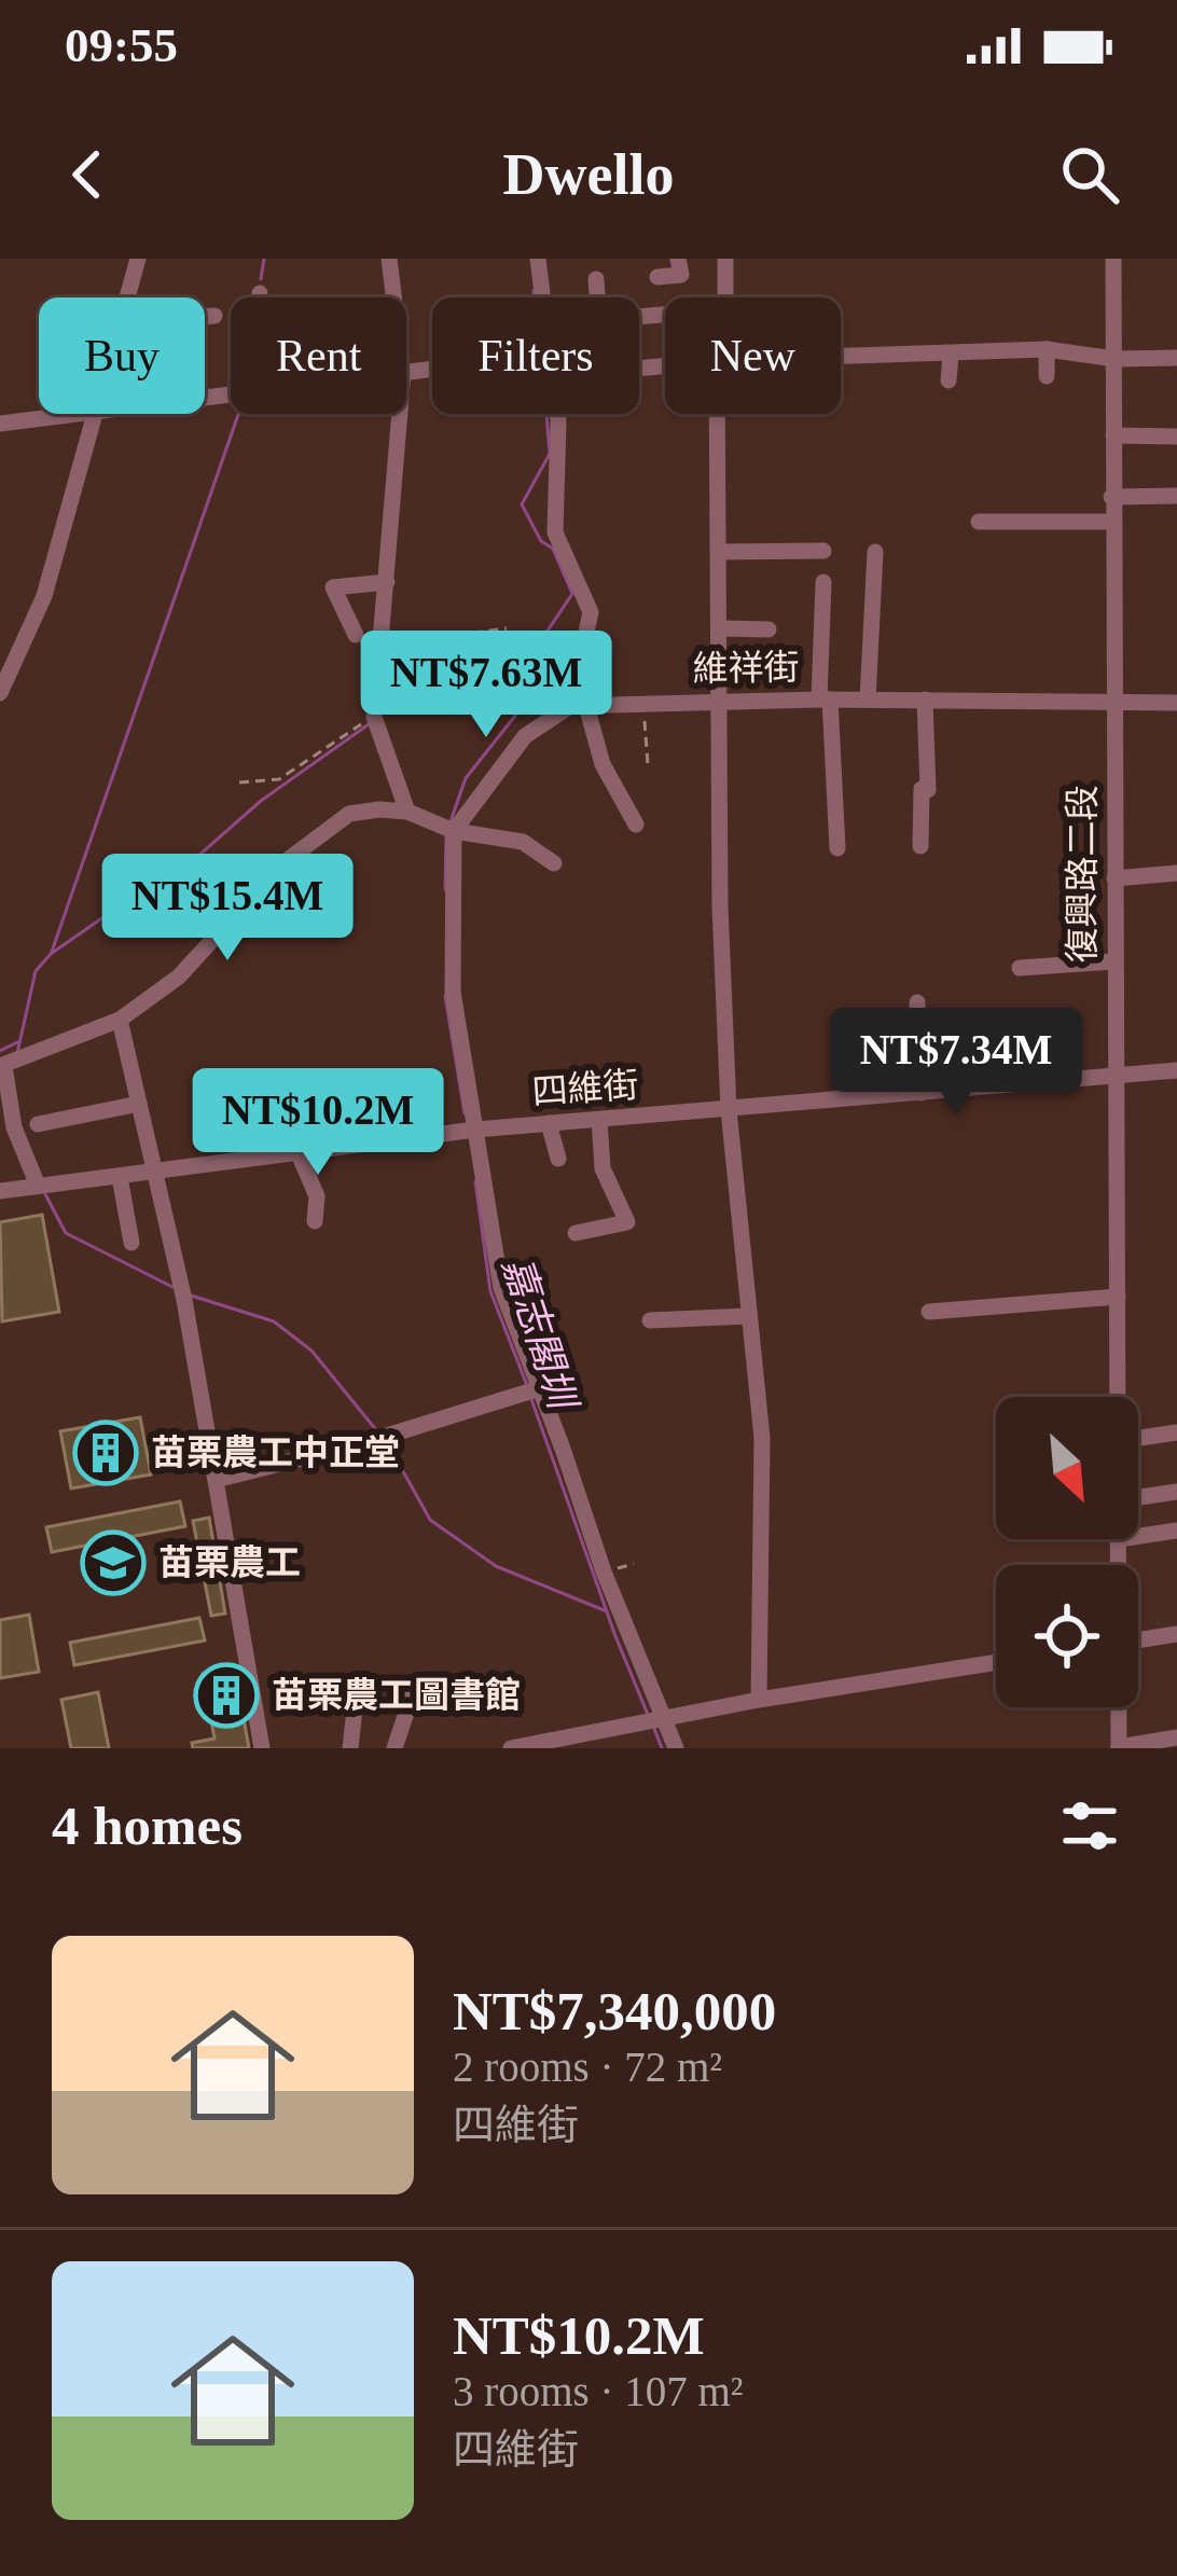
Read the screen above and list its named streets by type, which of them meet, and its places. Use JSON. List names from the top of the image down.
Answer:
{
  "streets": {
    "street": ["維祥街", "復興路二段", "四維街"]
  },
  "crossings": [
    ["維祥街", "復興路二段"],
    ["復興路二段", "四維街"]
  ],
  "water": ["嘉志閣圳"],
  "places": {
    "building": ["苗栗農工中正堂", "苗栗農工圖書館"],
    "school or university": ["苗栗農工"]
  },
  "north": "bottom right",
  "page": {
    "status": "09:55",
    "header": "Dwello",
    "chip": [
      "Buy",
      "Rent",
      "Filters",
      "New"
    ],
    "price": [
      "NT$7.63M",
      "NT$15.4M",
      "NT$7.34M",
      "NT$10.2M"
    ],
    "heading": "4 homes",
    "list": [
      {
        "name": "NT$7,340,000",
        "note": "2 rooms · 72 m² · 四維街"
      },
      {
        "name": "NT$10.2M",
        "note": "3 rooms · 107 m² · 四維街"
      }
    ]
  }
}
